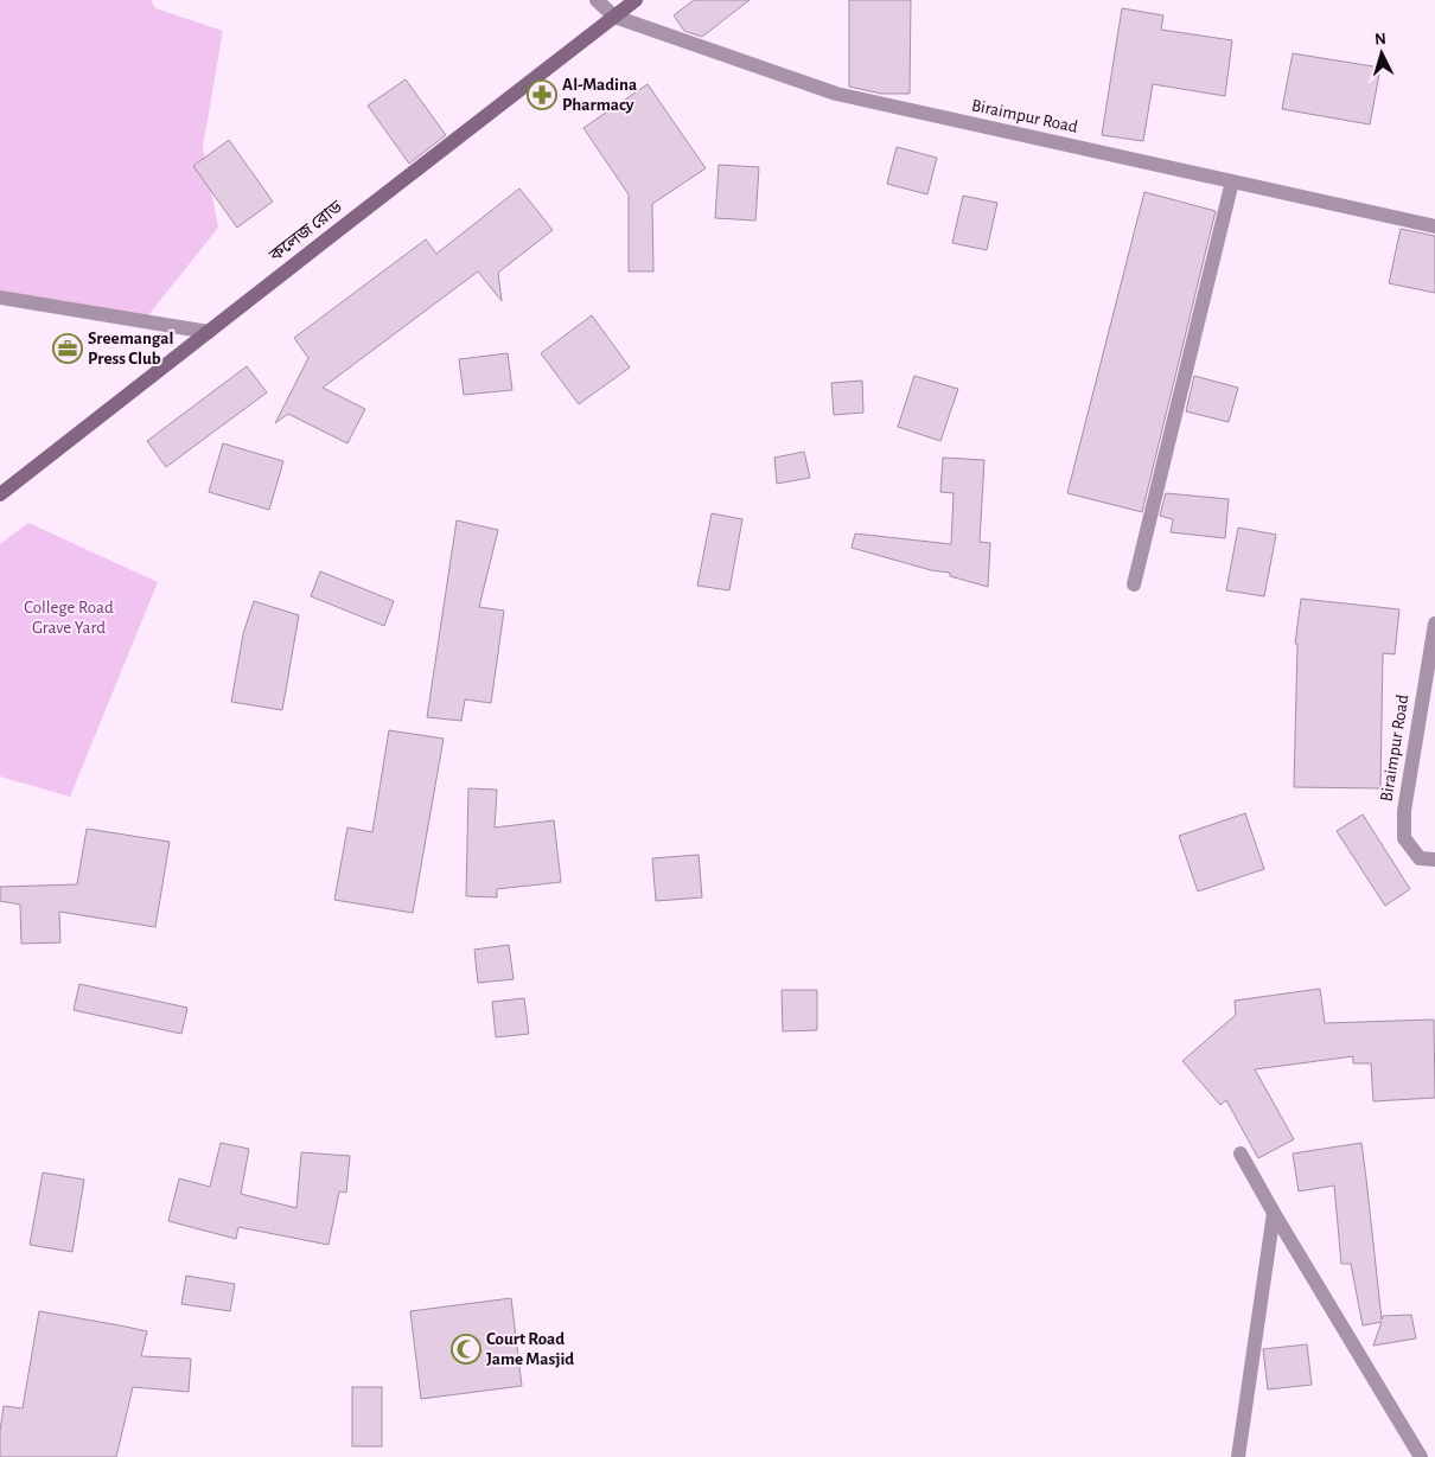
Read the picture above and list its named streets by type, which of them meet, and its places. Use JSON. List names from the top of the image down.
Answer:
{
  "streets": {
    "main road": ["কলেজ রোড"],
    "street": ["Biraimpur Road"]
  },
  "crossings": [
    ["Biraimpur Road", "কলেজ রোড"]
  ],
  "parks": ["College Road Grave Yard"],
  "places": {
    "pharmacy": ["Al-Madina Pharmacy"],
    "office": ["Sreemangal Press Club"],
    "mosque": ["Court Road Jame Masjid"]
  },
  "north": "top"
}
